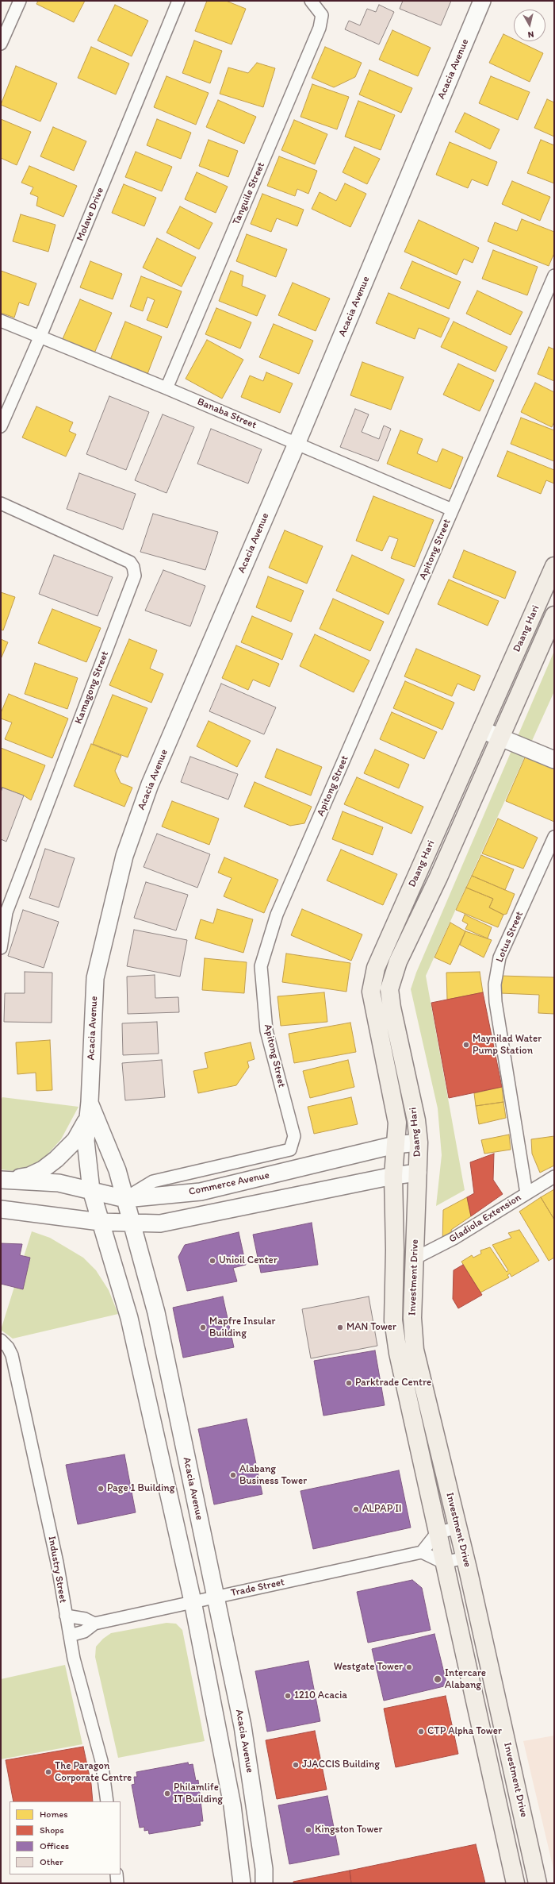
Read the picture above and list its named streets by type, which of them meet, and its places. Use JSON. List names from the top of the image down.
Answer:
{
  "streets": {
    "main road": [
      "Acacia Avenue",
      "Daang Hari",
      "Commerce Avenue",
      "Investment Drive"
    ],
    "street": [
      "Tanguile Street",
      "Molave Drive",
      "Banaba Street",
      "Apitong Street",
      "Kamagong Street",
      "Lotus Street",
      "Gladiola Extension",
      "Industry Street",
      "Trade Street"
    ]
  },
  "crossings": [
    ["Acacia Avenue", "Banaba Street"],
    ["Acacia Avenue", "Apitong Street"],
    ["Acacia Avenue", "Commerce Avenue"],
    ["Acacia Avenue", "Trade Street"],
    ["Tanguile Street", "Banaba Street"],
    ["Molave Drive", "Banaba Street"],
    ["Banaba Street", "Apitong Street"],
    ["Apitong Street", "Commerce Avenue"],
    ["Daang Hari", "Commerce Avenue"],
    ["Daang Hari", "Investment Drive"],
    ["Lotus Street", "Gladiola Extension"],
    ["Gladiola Extension", "Investment Drive"],
    ["Industry Street", "Trade Street"]
  ],
  "places": [
    "Maynilad Water Pump Station",
    "Unioil Center",
    "Mapfre Insular Building",
    "MAN Tower",
    "Parktrade Centre",
    "Alabang Business Tower",
    "Page 1 Building",
    "ALPAP II",
    "Westgate Tower",
    "Intercare Alabang",
    "1210 Acacia",
    "CTP Alpha Tower",
    "JJACCIS Building",
    "The Paragon Corporate Centre",
    "Philamlife IT Building",
    "Kingston Tower"
  ],
  "legend": [
    "Homes",
    "Shops",
    "Offices",
    "Other"
  ],
  "north": "bottom"
}
